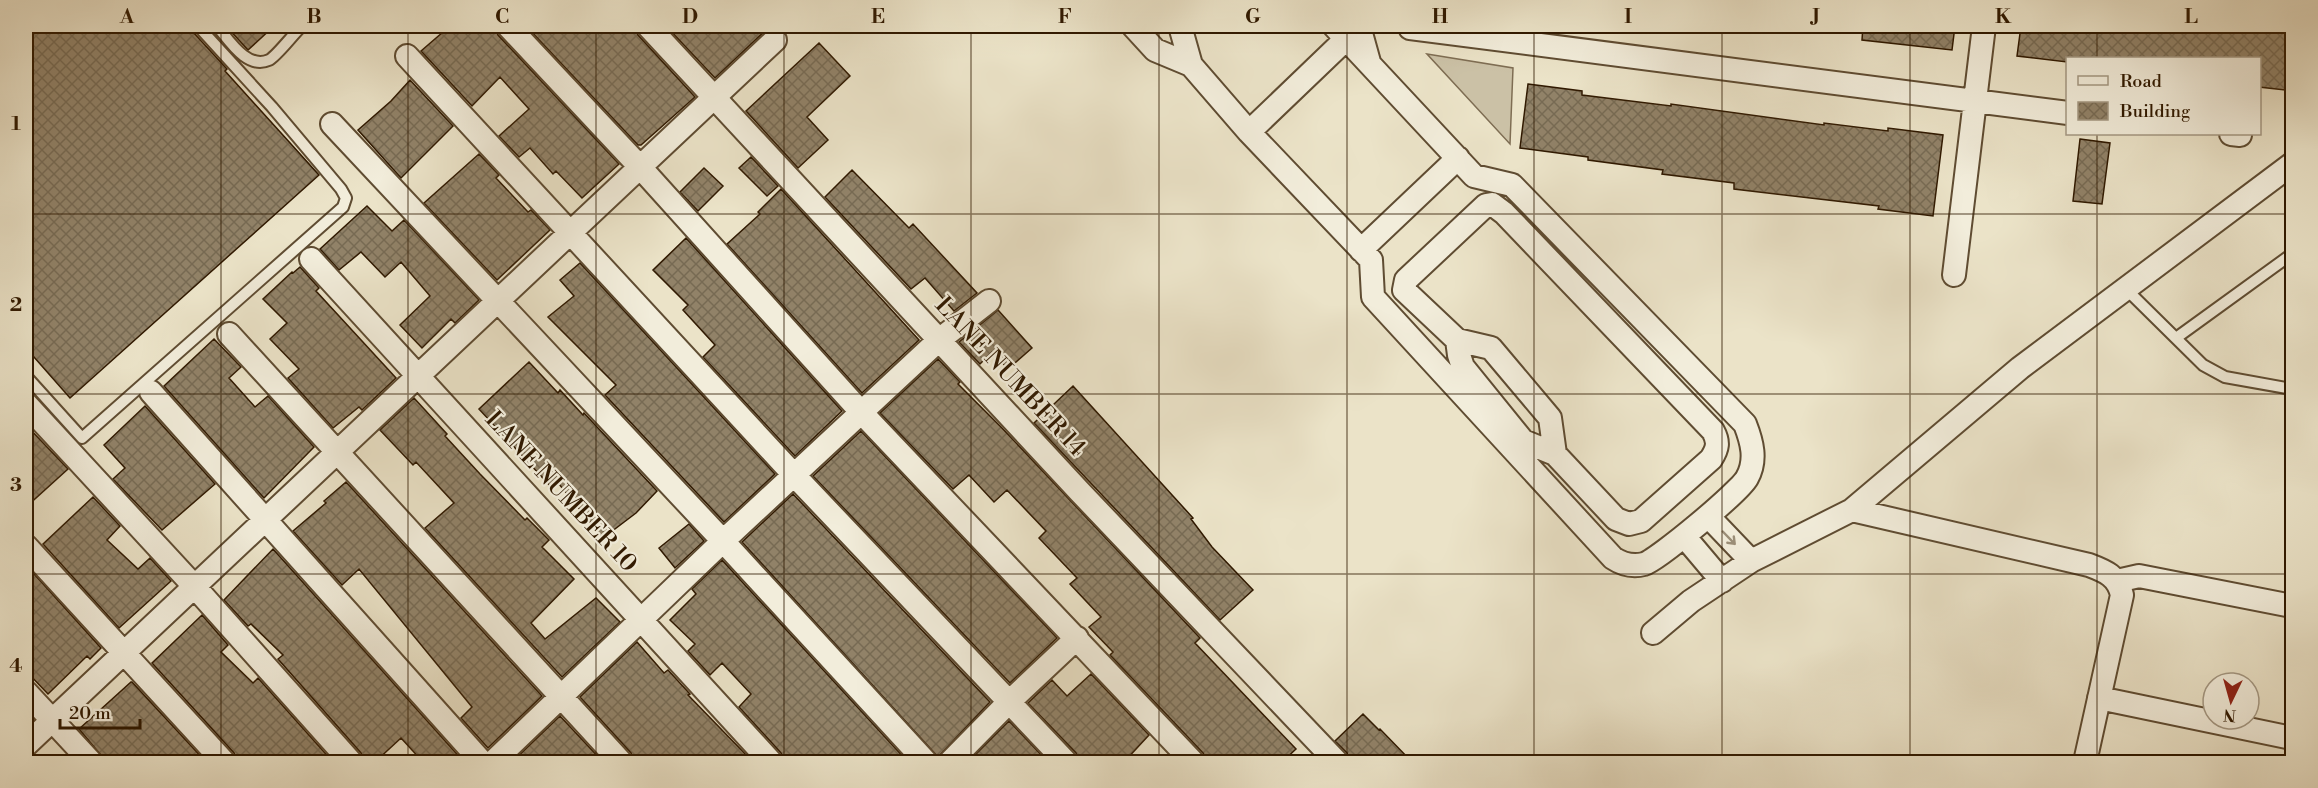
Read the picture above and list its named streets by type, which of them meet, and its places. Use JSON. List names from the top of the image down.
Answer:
{
  "streets": {
    "street": ["LANE NUMBER 14", "LANE NUMBER 10"]
  },
  "legend": ["Road", "Building"],
  "scale_bar": "20 m",
  "north": "bottom",
  "grid": {
    "columns": [
      "A",
      "B",
      "C",
      "D",
      "E",
      "F",
      "G",
      "H",
      "I",
      "J",
      "K",
      "L"
    ],
    "rows": [
      "1",
      "2",
      "3",
      "4"
    ]
  }
}
